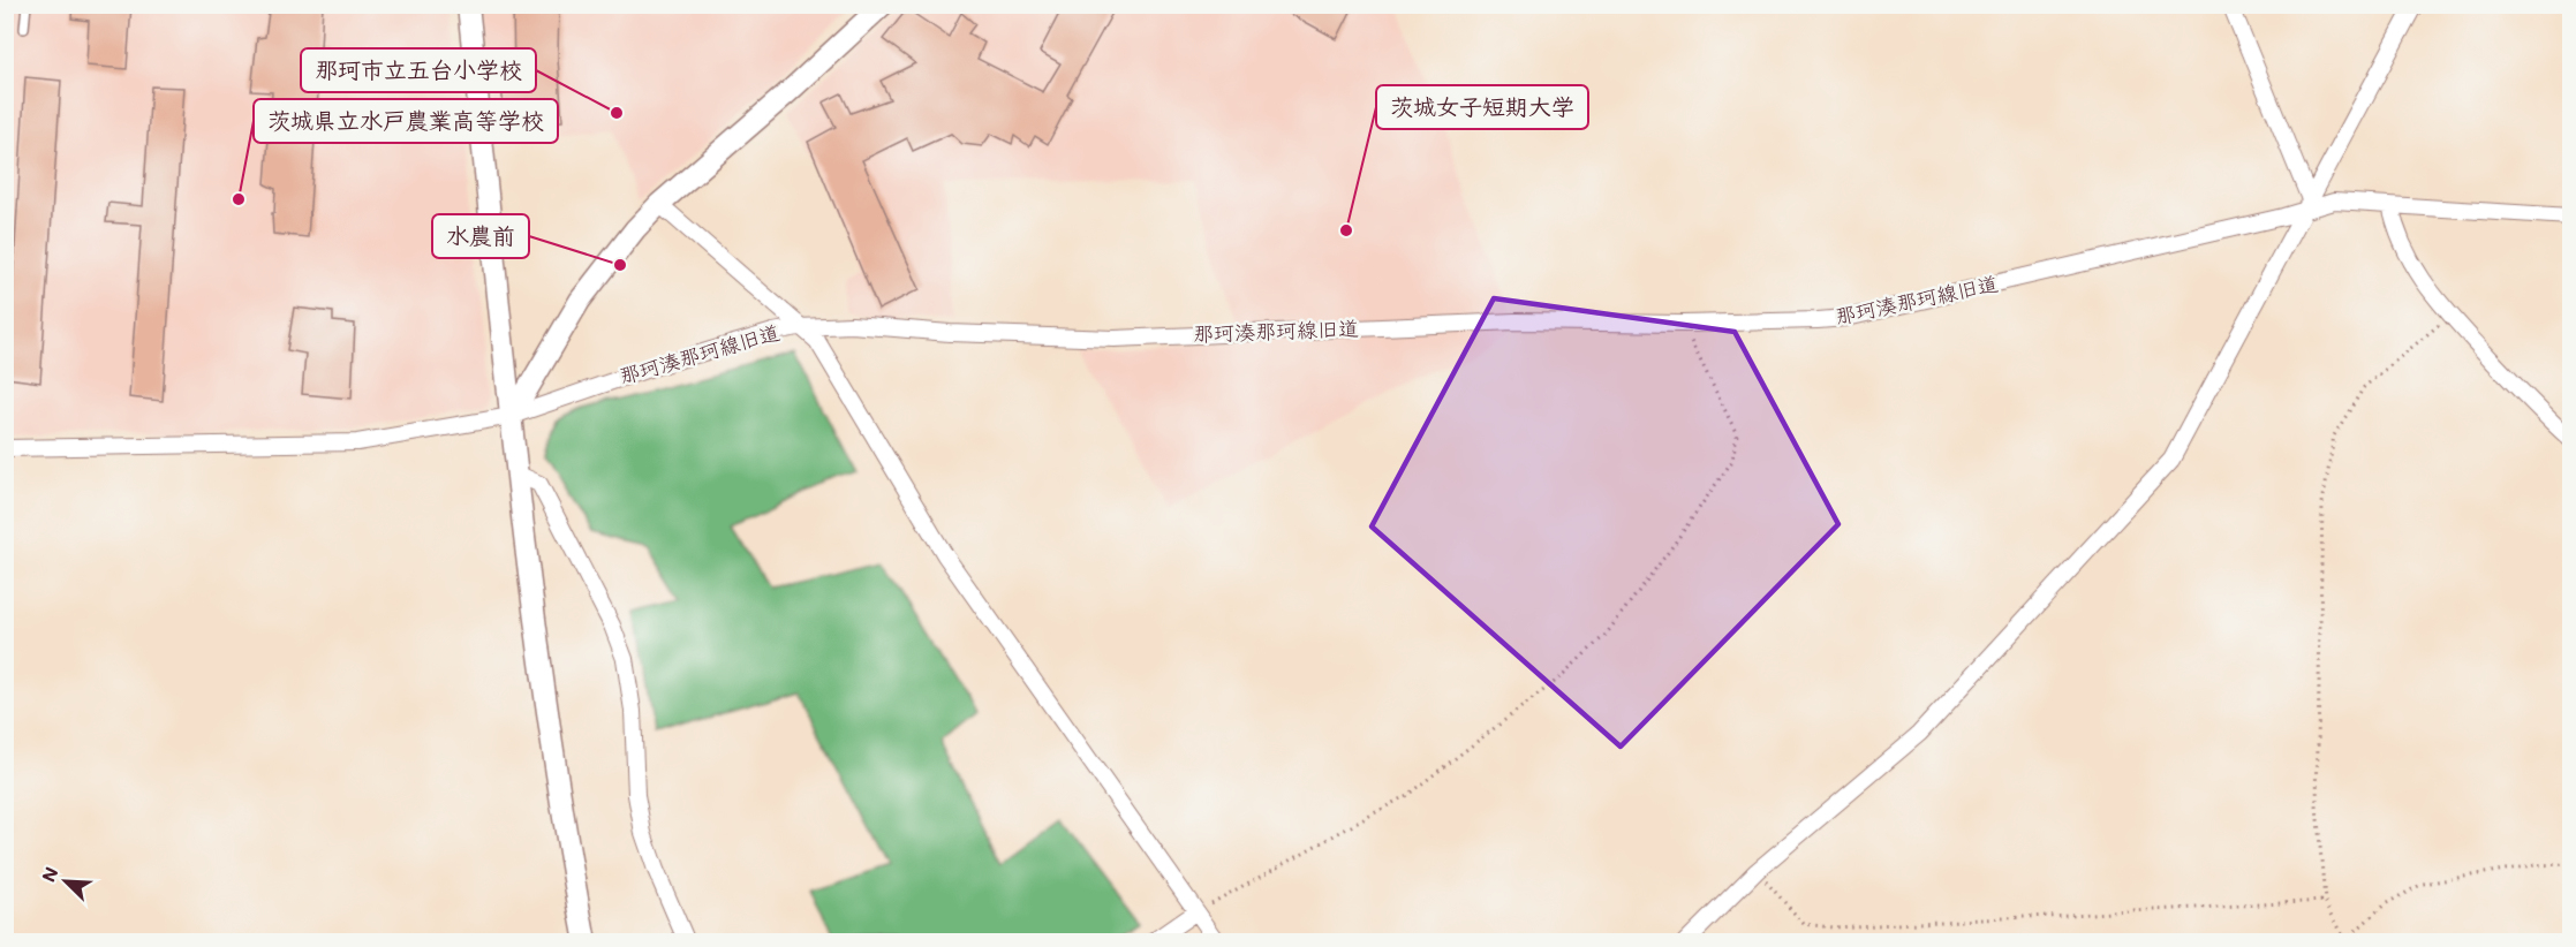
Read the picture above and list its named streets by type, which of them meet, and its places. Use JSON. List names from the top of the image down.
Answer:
{
  "streets": {
    "street": ["那珂湊那珂線旧道"]
  },
  "places": [
    "那珂市立五台小学校",
    "茨城県立水戸農業高等学校",
    "茨城女子短期大学",
    "水農前"
  ],
  "north": "top left"
}
